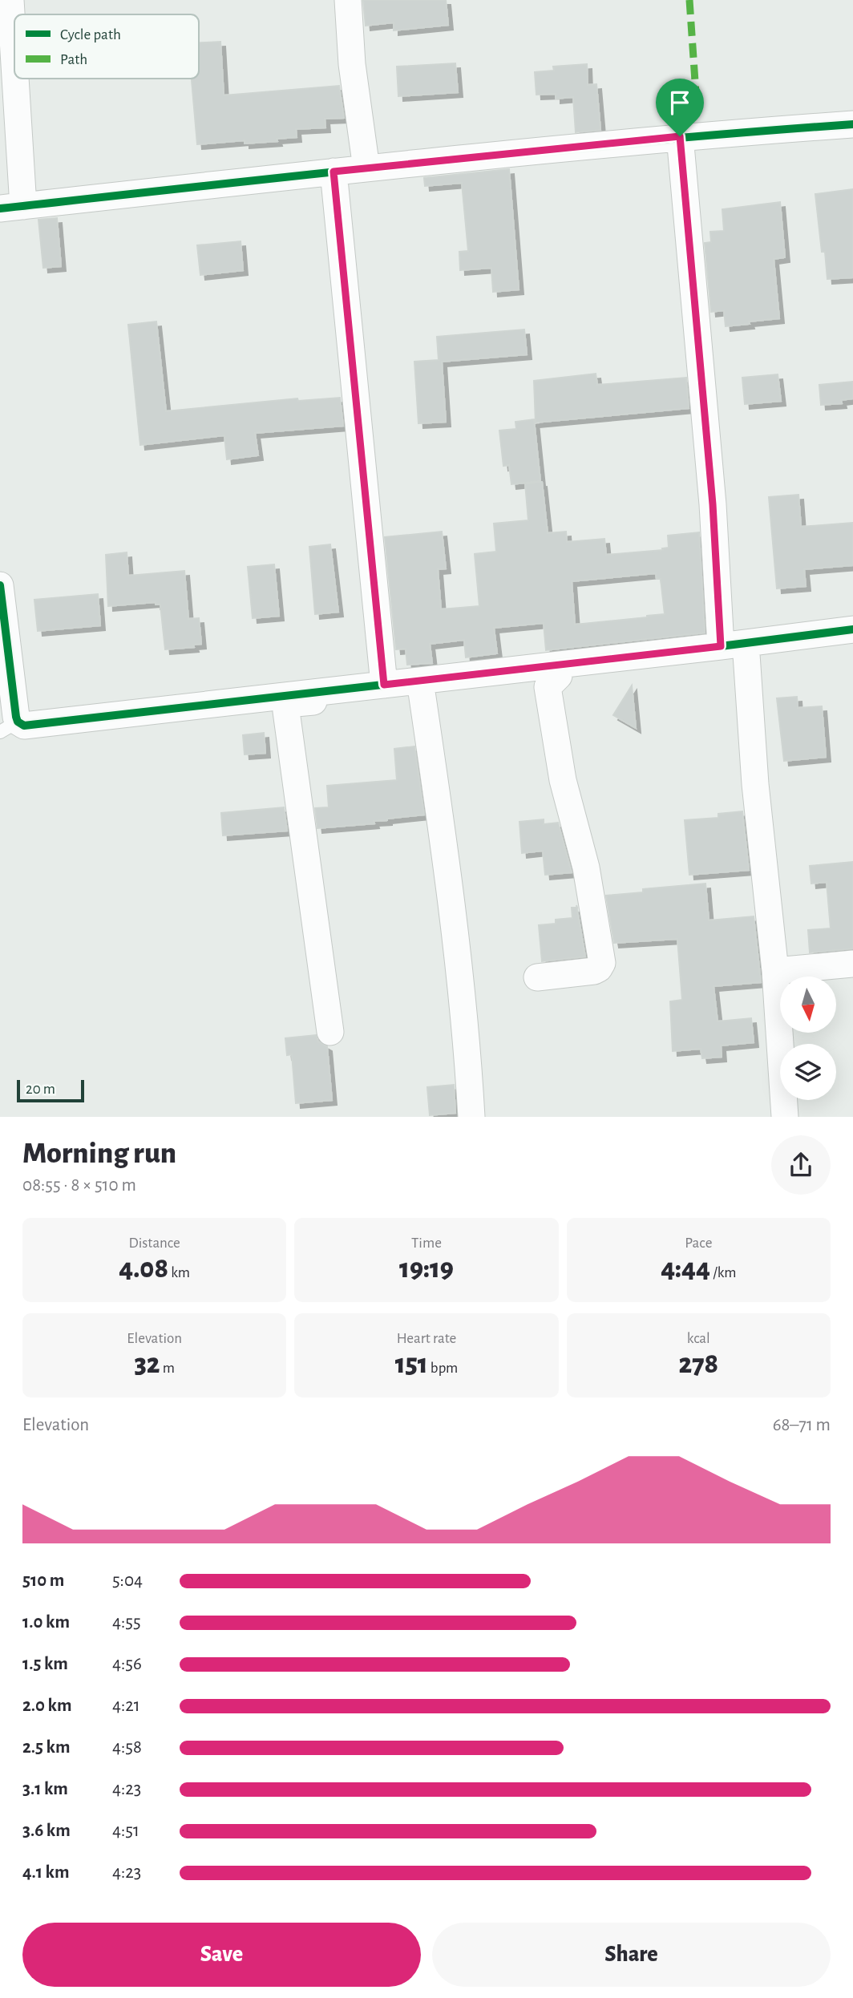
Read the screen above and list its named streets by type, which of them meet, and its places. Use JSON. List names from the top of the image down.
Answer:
{
  "legend": ["Cycle path", "Path"],
  "scale_bar": "20 m",
  "north": "bottom",
  "page": {
    "scale": "20 m",
    "heading": ["Morning run", "08:55 · 8 × 510 m"],
    "stats": [
      ["Distance", "4.08 km"],
      ["Time", "19:19"],
      ["Pace", "4:44 /km"],
      ["Elevation", "32 m"],
      ["Heart rate", "151 bpm"],
      ["kcal", "278"]
    ],
    "chart": ["Elevation", "68–71 m"],
    "list": [
      {
        "name": "510 m",
        "note": "5:04"
      },
      {
        "name": "1.0 km",
        "note": "4:55"
      },
      {
        "name": "1.5 km",
        "note": "4:56"
      },
      {
        "name": "2.0 km",
        "note": "4:21"
      },
      {
        "name": "2.5 km",
        "note": "4:58"
      },
      {
        "name": "3.1 km",
        "note": "4:23"
      },
      {
        "name": "3.6 km",
        "note": "4:51"
      },
      {
        "name": "4.1 km",
        "note": "4:23"
      }
    ],
    "buttons": ["Save", "Share"]
  }
}
